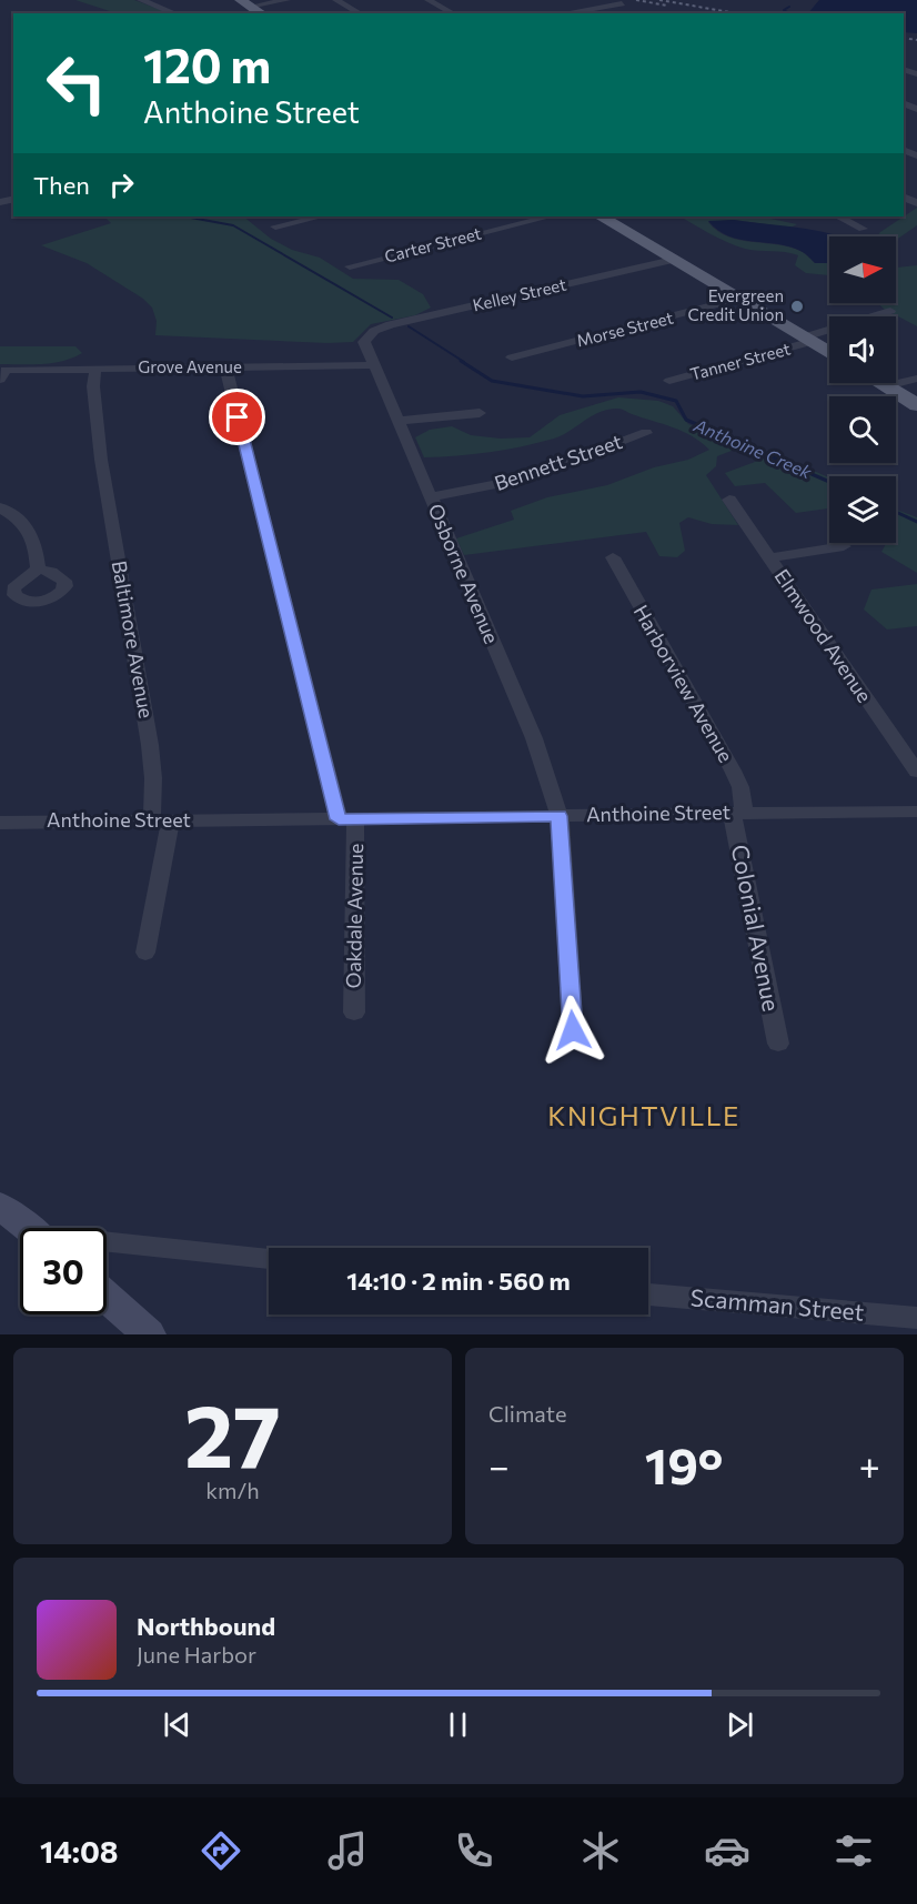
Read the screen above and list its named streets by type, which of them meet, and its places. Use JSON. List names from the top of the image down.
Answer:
{
  "streets": {
    "street": [
      "Carter Street",
      "Kelley Street",
      "Morse Street",
      "Tanner Street",
      "Grove Avenue",
      "Bennett Street",
      "Osborne Avenue",
      "Elmwood Avenue",
      "Baltimore Avenue",
      "Harborview Avenue",
      "Anthoine Street",
      "Oakdale Avenue",
      "Colonial Avenue",
      "Scamman Street"
    ]
  },
  "crossings": [
    ["Kelley Street", "Osborne Avenue"],
    ["Grove Avenue", "Osborne Avenue"],
    ["Grove Avenue", "Baltimore Avenue"],
    ["Grove Avenue", "Oakdale Avenue"],
    ["Bennett Street", "Osborne Avenue"],
    ["Osborne Avenue", "Anthoine Street"],
    ["Baltimore Avenue", "Anthoine Street"],
    ["Harborview Avenue", "Anthoine Street"],
    ["Harborview Avenue", "Colonial Avenue"],
    ["Anthoine Street", "Oakdale Avenue"],
    ["Anthoine Street", "Colonial Avenue"]
  ],
  "districts": ["KNIGHTVILLE"],
  "water": ["Anthoine Creek"],
  "places": ["Evergreen Credit Union"],
  "north": "right",
  "page": {
    "turn": ["120 m", "Anthoine Street"],
    "then": "Then",
    "limit": "30",
    "trip": "14:10 · 2 min · 560 m",
    "tile": [
      ["27", "km/h"],
      "Climate"
    ],
    "heat": ["−", "19°", "+"],
    "song": ["Northbound", "June Harbor"],
    "tabs": "14:08"
  }
}
